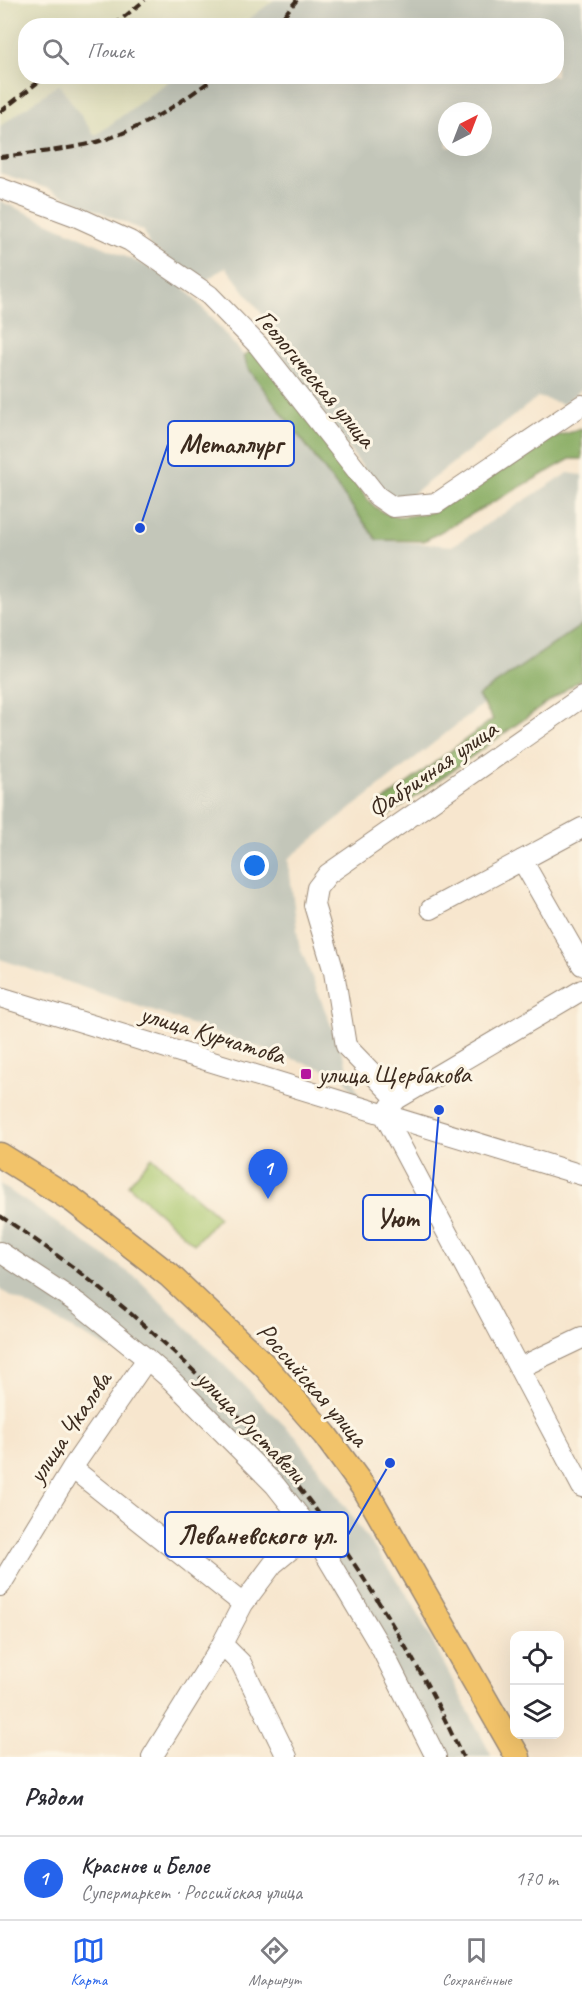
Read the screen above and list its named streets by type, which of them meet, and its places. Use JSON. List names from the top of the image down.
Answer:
{
  "streets": {
    "main road": ["Российская улица"],
    "street": [
      "Геологическая улица",
      "Фабричная улица",
      "улица Курчатова",
      "улица Руставели",
      "улица Чкалова"
    ]
  },
  "crossings": [
    ["Фабричная улица", "улица Курчатова"],
    ["улица Руставели", "улица Чкалова"]
  ],
  "places": {
    "other": ["Металлург", "Уют", "Леваневского ул."],
    "transit": ["улица Щербакова"]
  },
  "north": "top right",
  "page": {
    "search": "Поиск",
    "pins": "1",
    "heading": "Рядом",
    "list": [
      {
        "mark": "1",
        "name": "Красное и Белое",
        "note": "Супермаркет · Российская улица",
        "value": "170 m"
      }
    ],
    "nav": ["Карта", "Маршрут", "Сохранённые"]
  }
}
